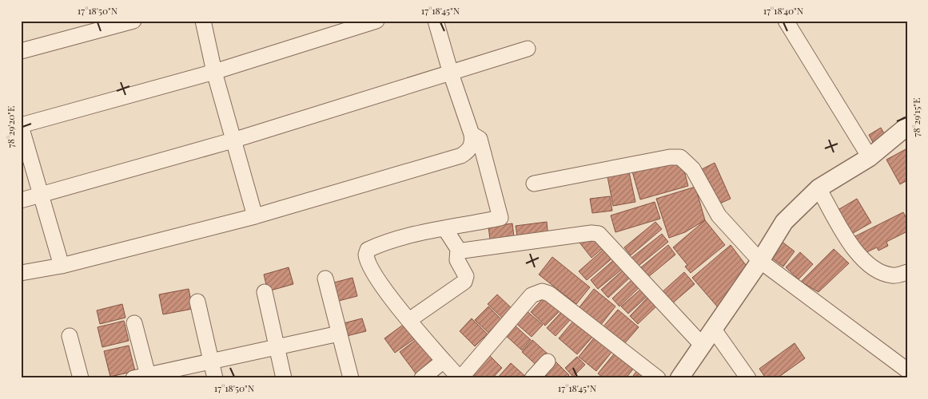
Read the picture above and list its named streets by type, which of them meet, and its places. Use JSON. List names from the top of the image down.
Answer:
{
  "coordinates": [
    "17°18'50\"N",
    "17°18'45\"N",
    "17°18'40\"N",
    "78°29'15\"E",
    "78°29'20\"E"
  ]
}
